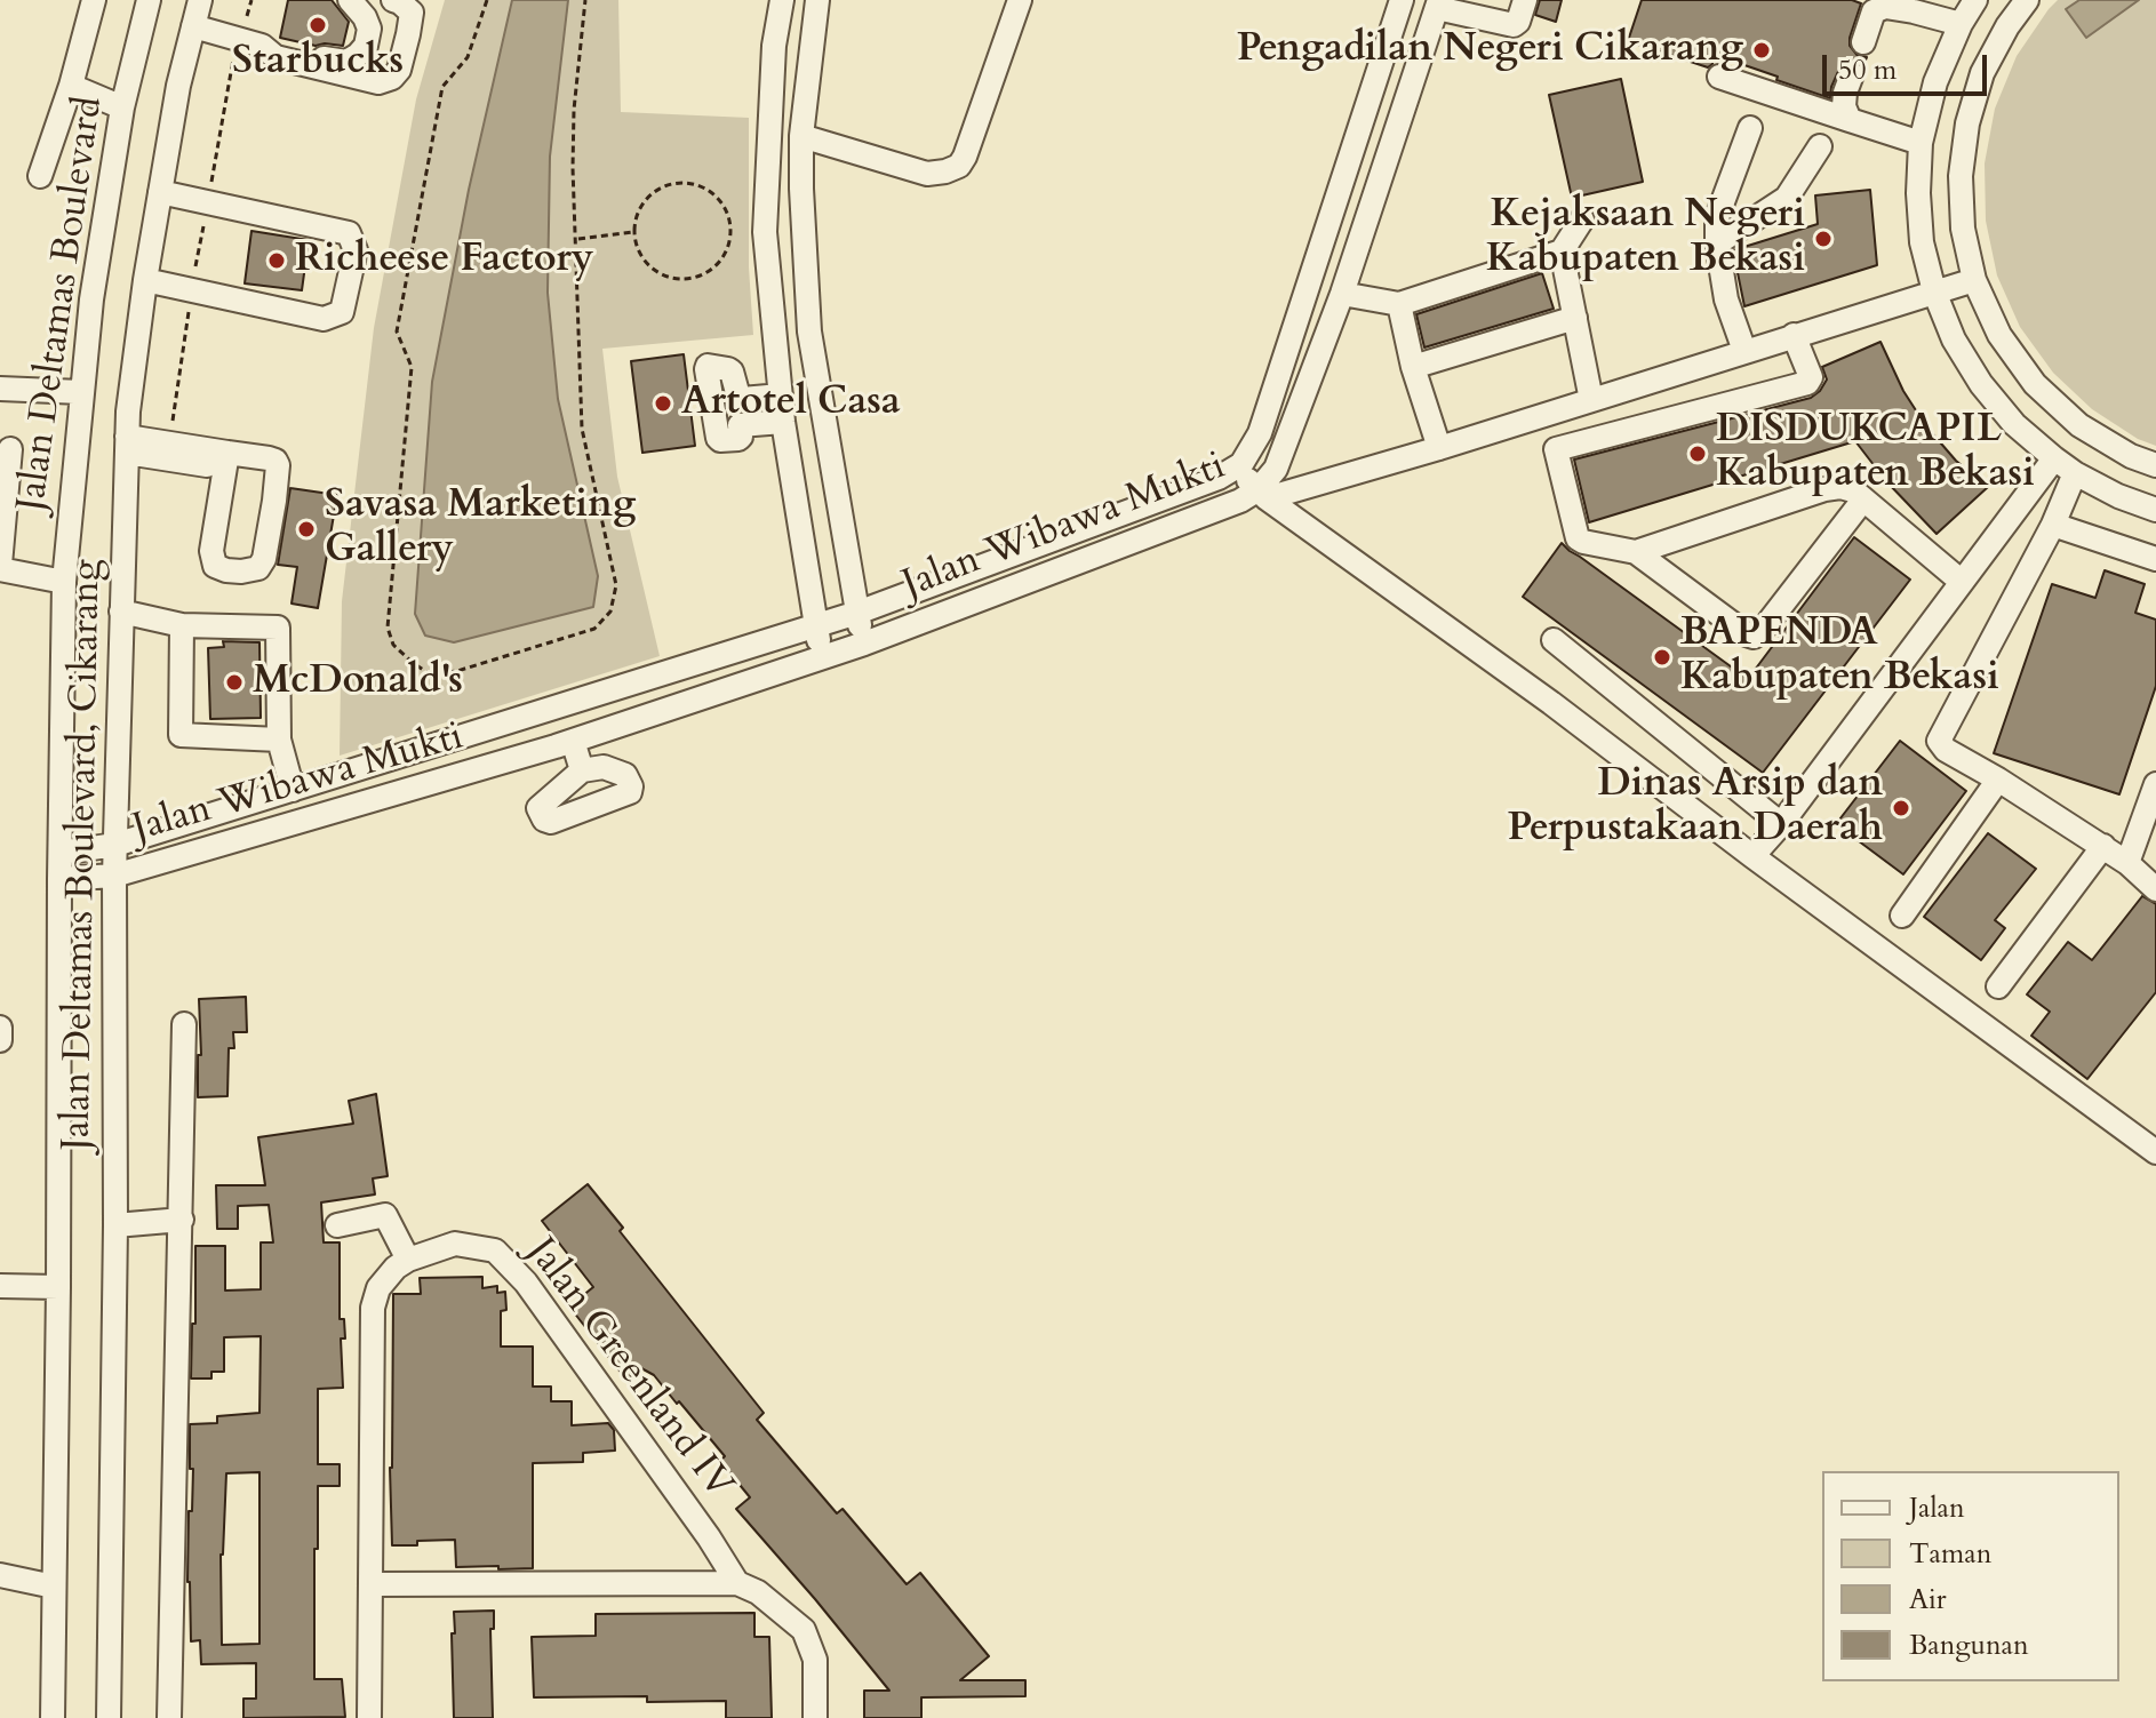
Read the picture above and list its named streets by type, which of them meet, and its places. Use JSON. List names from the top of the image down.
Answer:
{
  "streets": {
    "street": [
      "Jalan Deltamas Boulevard",
      "Jalan Wibawa Mukti",
      "Jalan Deltamas Boulevard, Cikarang",
      "Jalan Greenland IV"
    ]
  },
  "crossings": [
    ["Jalan Deltamas Boulevard", "Jalan Wibawa Mukti"],
    ["Jalan Wibawa Mukti", "Jalan Deltamas Boulevard, Cikarang"]
  ],
  "places": [
    "Starbucks",
    "Pengadilan Negeri Cikarang",
    "Kejaksaan Negeri Kabupaten Bekasi",
    "Richeese Factory",
    "Artotel Casa",
    "DISDUKCAPIL Kabupaten Bekasi",
    "Savasa Marketing Gallery",
    "BAPENDA Kabupaten Bekasi",
    "McDonald's",
    "Dinas Arsip dan Perpustakaan Daerah"
  ],
  "legend": [
    "Jalan",
    "Taman",
    "Air",
    "Bangunan"
  ],
  "scale_bar": "50 m"
}
